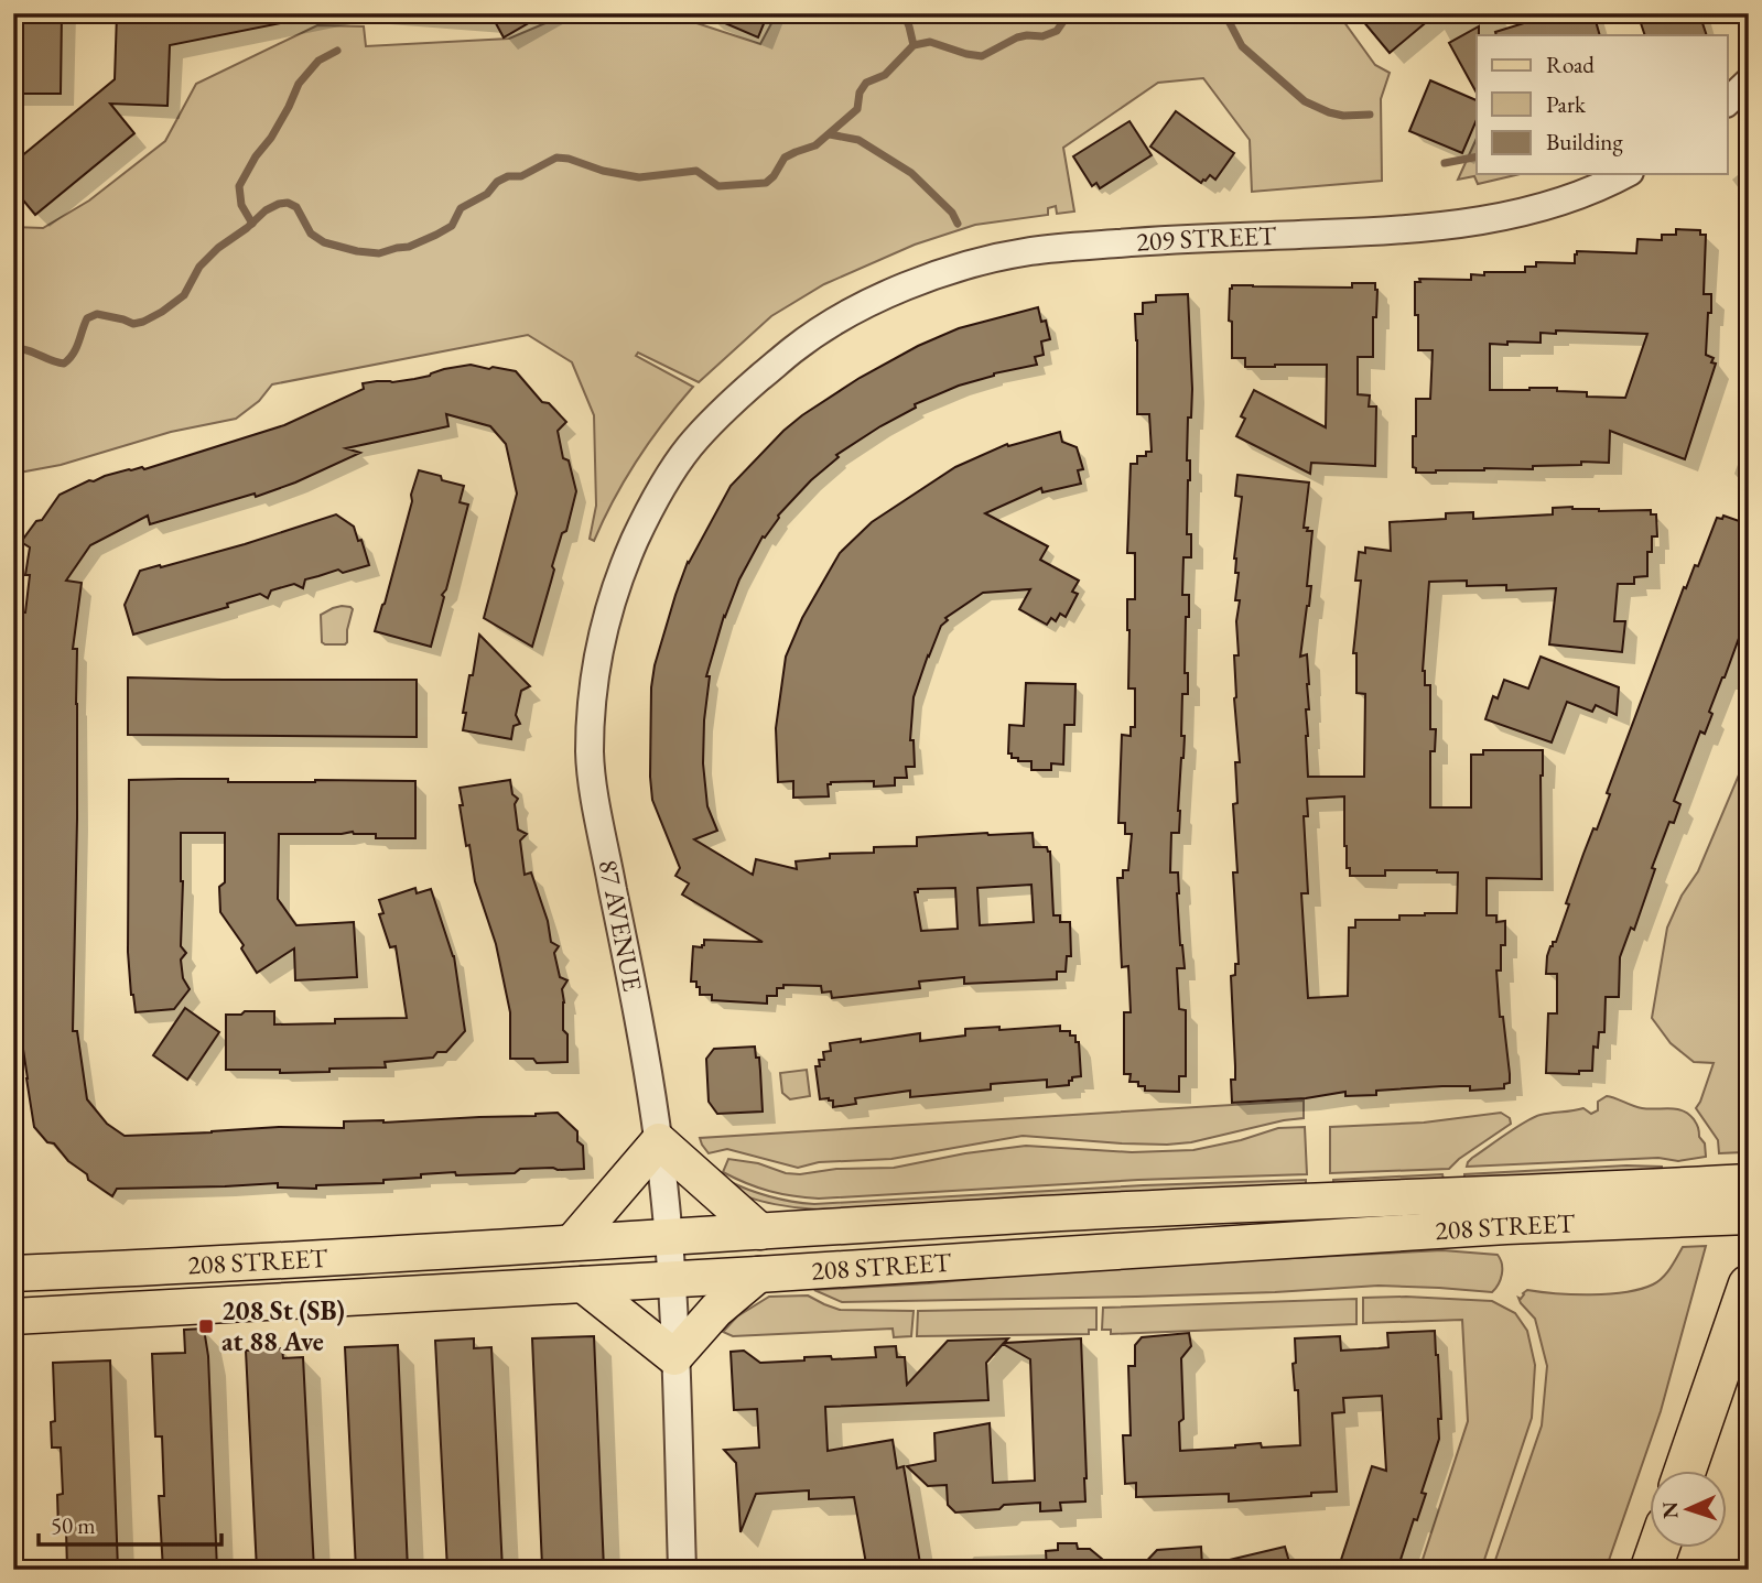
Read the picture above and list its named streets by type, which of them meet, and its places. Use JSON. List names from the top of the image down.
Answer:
{
  "streets": {
    "main road": ["208 STREET"],
    "street": ["209 STREET", "87 AVENUE"]
  },
  "crossings": [
    ["209 STREET", "87 AVENUE"],
    ["87 AVENUE", "208 STREET"]
  ],
  "places": {
    "transit": ["208 St (SB) at 88 Ave"]
  },
  "legend": ["Road", "Park", "Building"],
  "scale_bar": "50 m",
  "north": "left"
}
